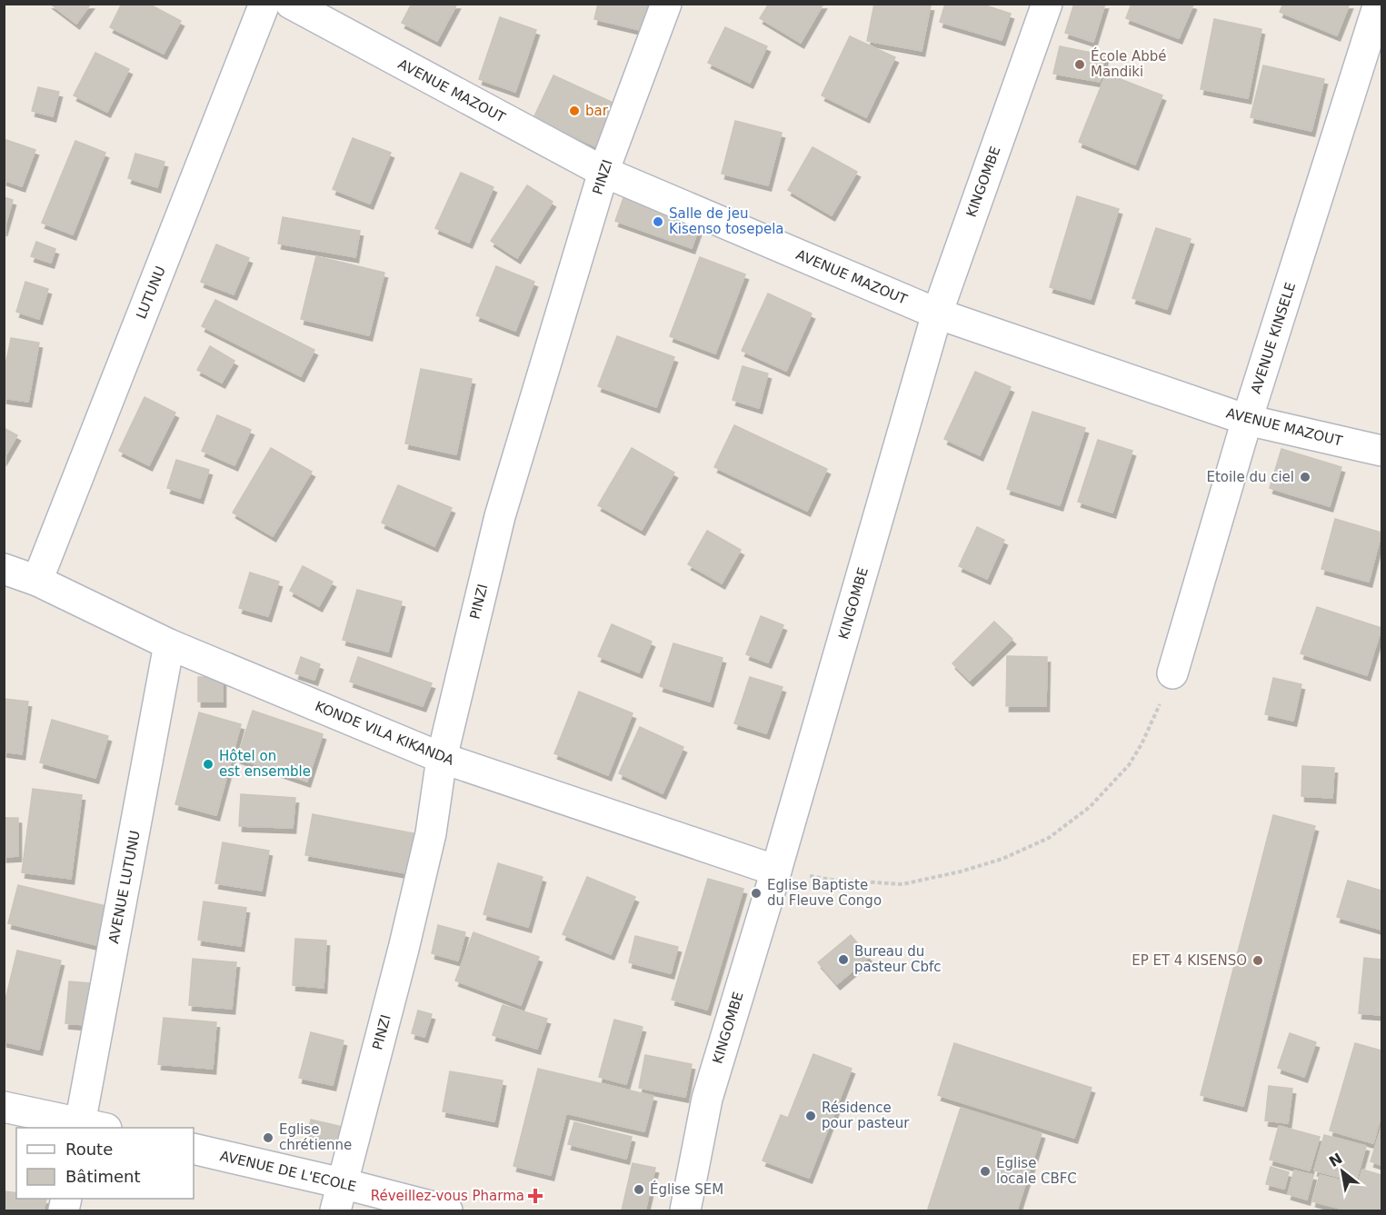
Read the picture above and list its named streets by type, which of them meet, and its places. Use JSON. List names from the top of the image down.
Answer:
{
  "streets": {
    "street": [
      "AVENUE MAZOUT",
      "PINZI",
      "KINGOMBE",
      "LUTUNU",
      "AVENUE KINSELE",
      "KONDE VILA KIKANDA",
      "AVENUE LUTUNU",
      "AVENUE DE L'ECOLE"
    ]
  },
  "crossings": [
    ["AVENUE MAZOUT", "PINZI"],
    ["AVENUE MAZOUT", "KINGOMBE"],
    ["AVENUE MAZOUT", "AVENUE KINSELE"],
    ["PINZI", "KONDE VILA KIKANDA"],
    ["PINZI", "AVENUE DE L'ECOLE"],
    ["KINGOMBE", "KONDE VILA KIKANDA"],
    ["LUTUNU", "KONDE VILA KIKANDA"],
    ["KONDE VILA KIKANDA", "AVENUE LUTUNU"]
  ],
  "places": {
    "other": [
      "École Abbé Mandiki",
      "bar",
      "Salle de jeu Kisenso tosepela",
      "Etoile du ciel",
      "Hôtel on est ensemble",
      "Eglise Baptiste du Fleuve Congo",
      "Bureau du pasteur Cbfc",
      "EP ET 4 KISENSO",
      "Résidence pour pasteur",
      "Eglise chrétienne",
      "Eglise locale CBFC",
      "Église SEM"
    ],
    "health": ["Réveillez-vous Pharma"]
  },
  "legend": ["Route", "Bâtiment"],
  "north": "top left"
}
